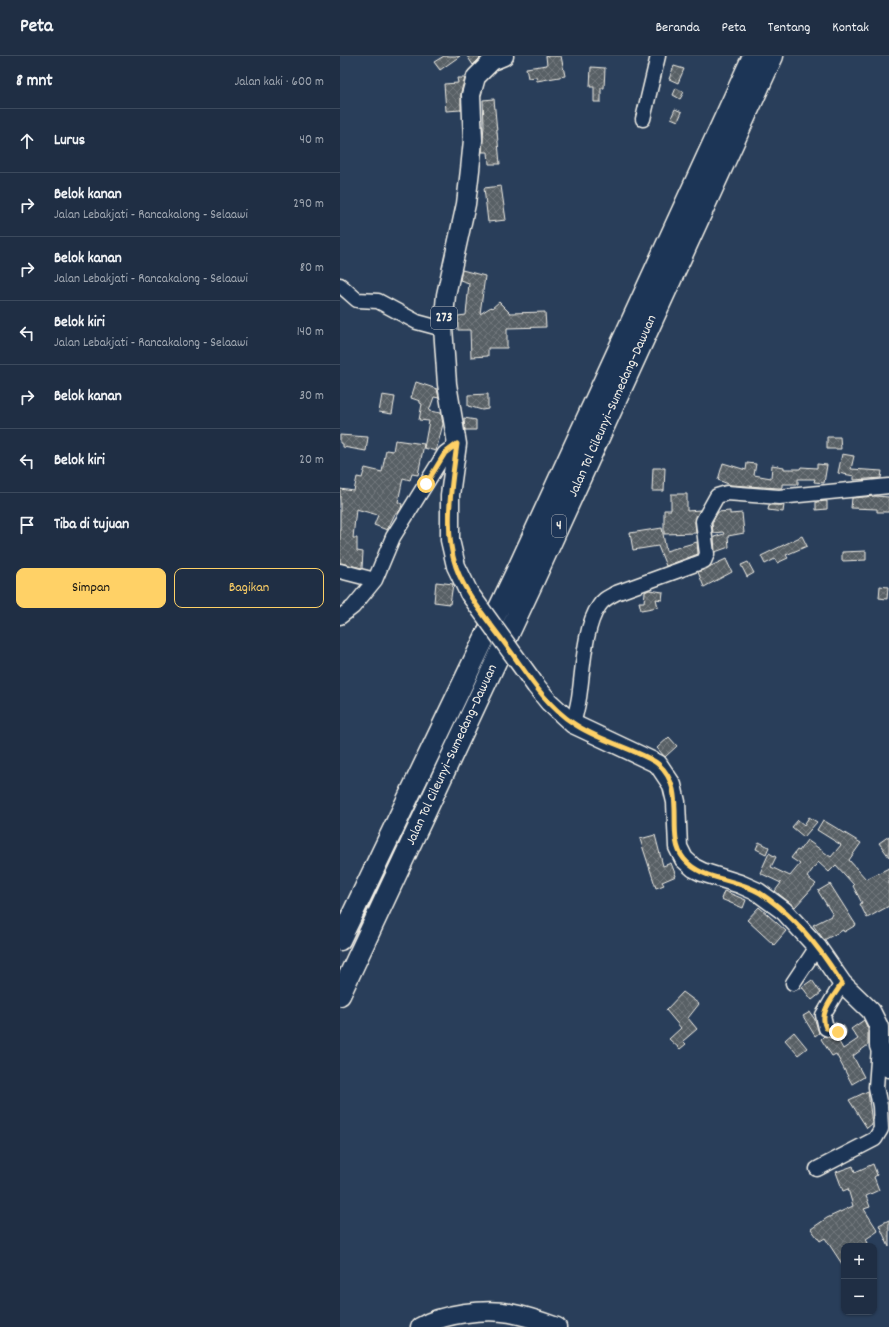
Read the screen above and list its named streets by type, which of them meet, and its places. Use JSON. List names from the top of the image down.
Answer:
{
  "streets": {
    "highway": ["Jalan Tol Cileunyi–Sumedang–Dawuan", "4"],
    "main road": ["273"]
  },
  "page": {
    "header": "Peta",
    "nav": [
      "Beranda",
      "Peta",
      "Tentang",
      "Kontak"
    ],
    "heading": ["8 mnt", "Jalan kaki · 600 m"],
    "list": [
      ["Lurus", "40 m"],
      ["Belok kanan", "Jalan Lebakjati - Rancakalong - Selaawi", "290 m"],
      ["Belok kanan", "Jalan Lebakjati - Rancakalong - Selaawi", "80 m"],
      ["Belok kiri", "Jalan Lebakjati - Rancakalong - Selaawi", "140 m"],
      ["Belok kanan", "30 m"],
      ["Belok kiri", "20 m"],
      "Tiba di tujuan"
    ],
    "buttons": ["Simpan", "Bagikan"],
    "map_buttons": ["+", "−"]
  }
}
